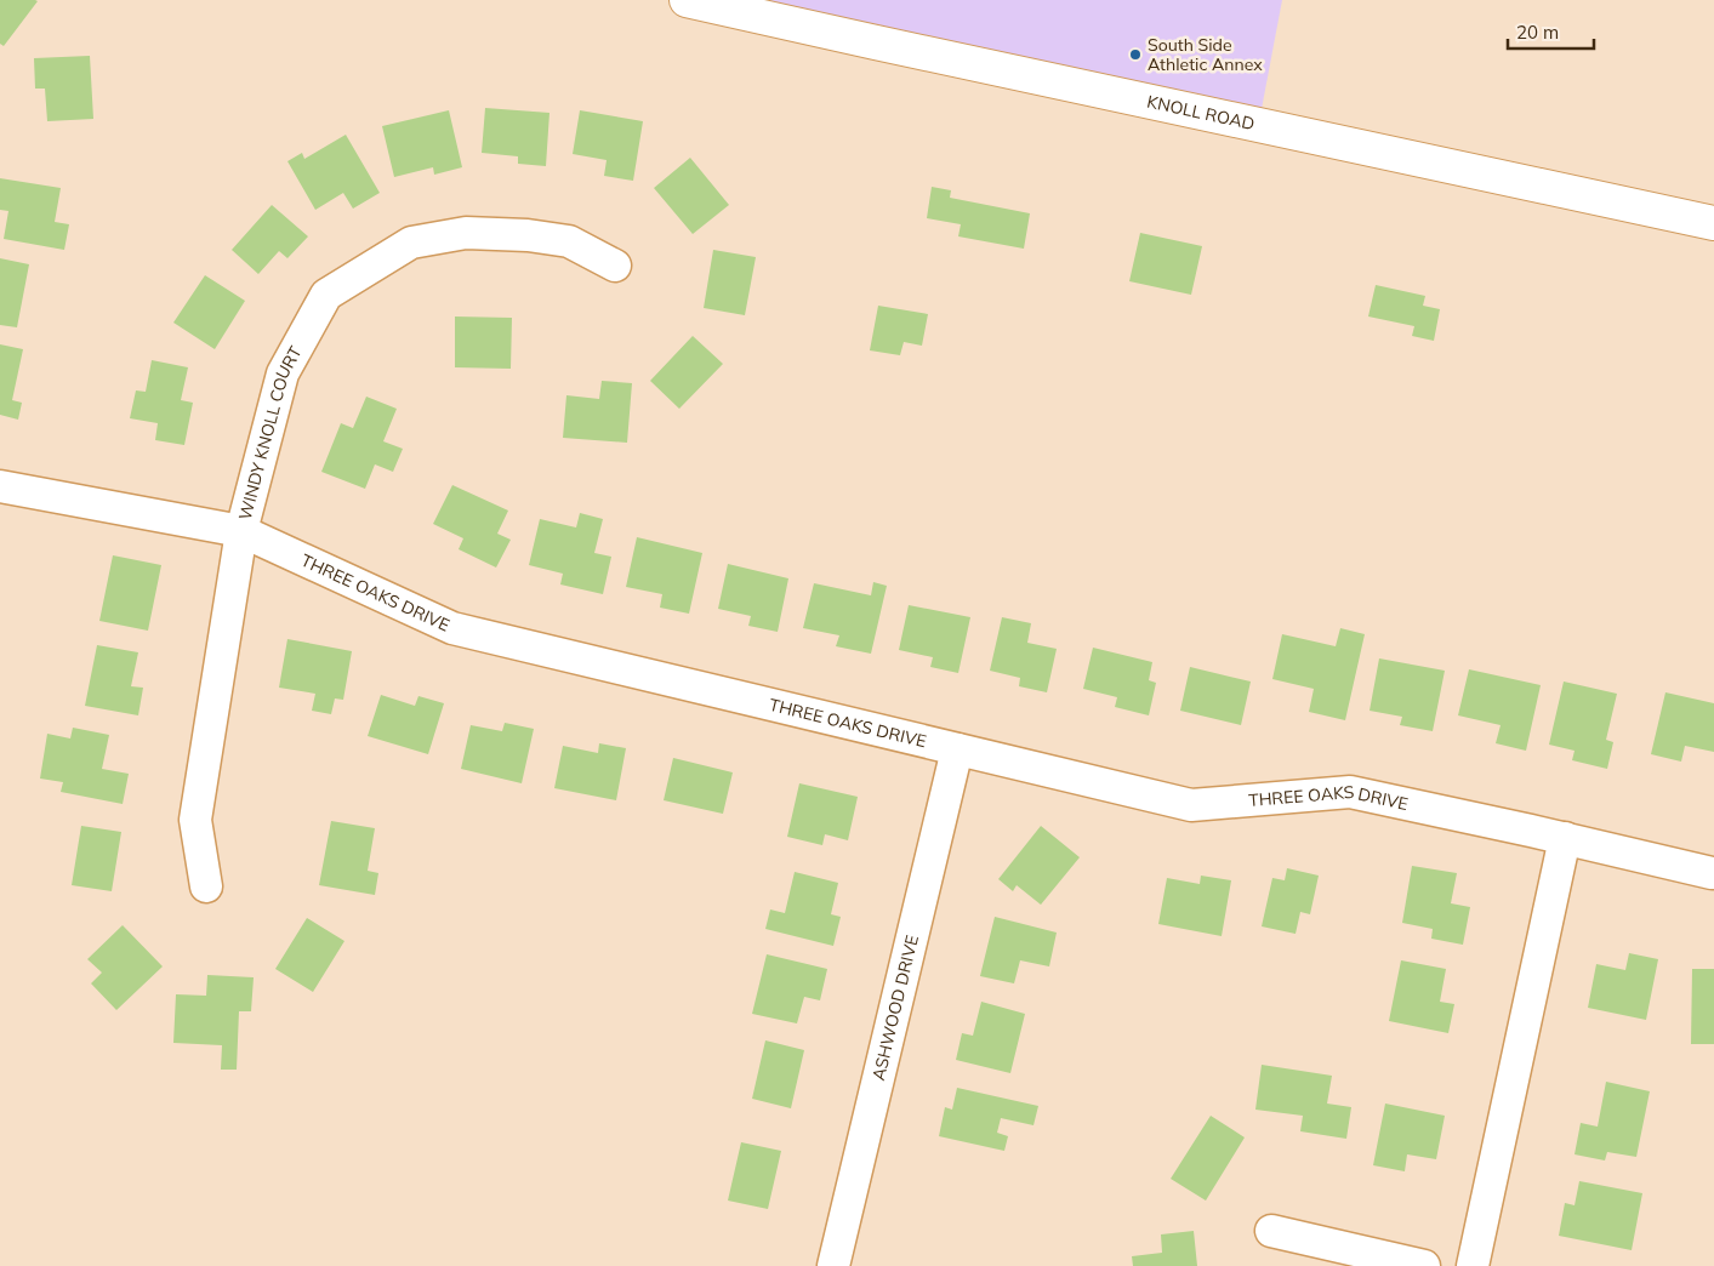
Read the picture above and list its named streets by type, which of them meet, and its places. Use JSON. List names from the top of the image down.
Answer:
{
  "streets": {
    "street": [
      "KNOLL ROAD",
      "WINDY KNOLL COURT",
      "THREE OAKS DRIVE",
      "ASHWOOD DRIVE"
    ]
  },
  "crossings": [
    ["WINDY KNOLL COURT", "THREE OAKS DRIVE"],
    ["THREE OAKS DRIVE", "ASHWOOD DRIVE"]
  ],
  "places": ["South Side Athletic Annex"],
  "scale_bar": "20 m"
}
